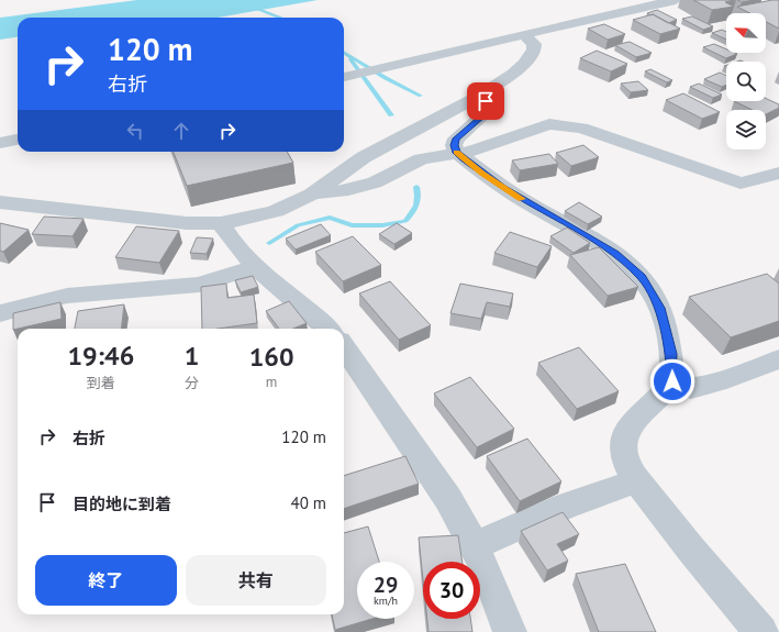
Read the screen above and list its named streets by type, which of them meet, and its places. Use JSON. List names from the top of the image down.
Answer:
{
  "north": "top left",
  "page": {
    "turn": ["120 m", "右折"],
    "eta": [
      "19:46",
      "到着",
      "1",
      "分",
      "160",
      "m"
    ],
    "list": [
      {
        "name": "右折",
        "value": "120 m"
      },
      {
        "name": "目的地に到着",
        "value": "40 m"
      }
    ],
    "buttons": ["終了", "共有"],
    "speed": "29 km/h",
    "limit": "30"
  }
}
